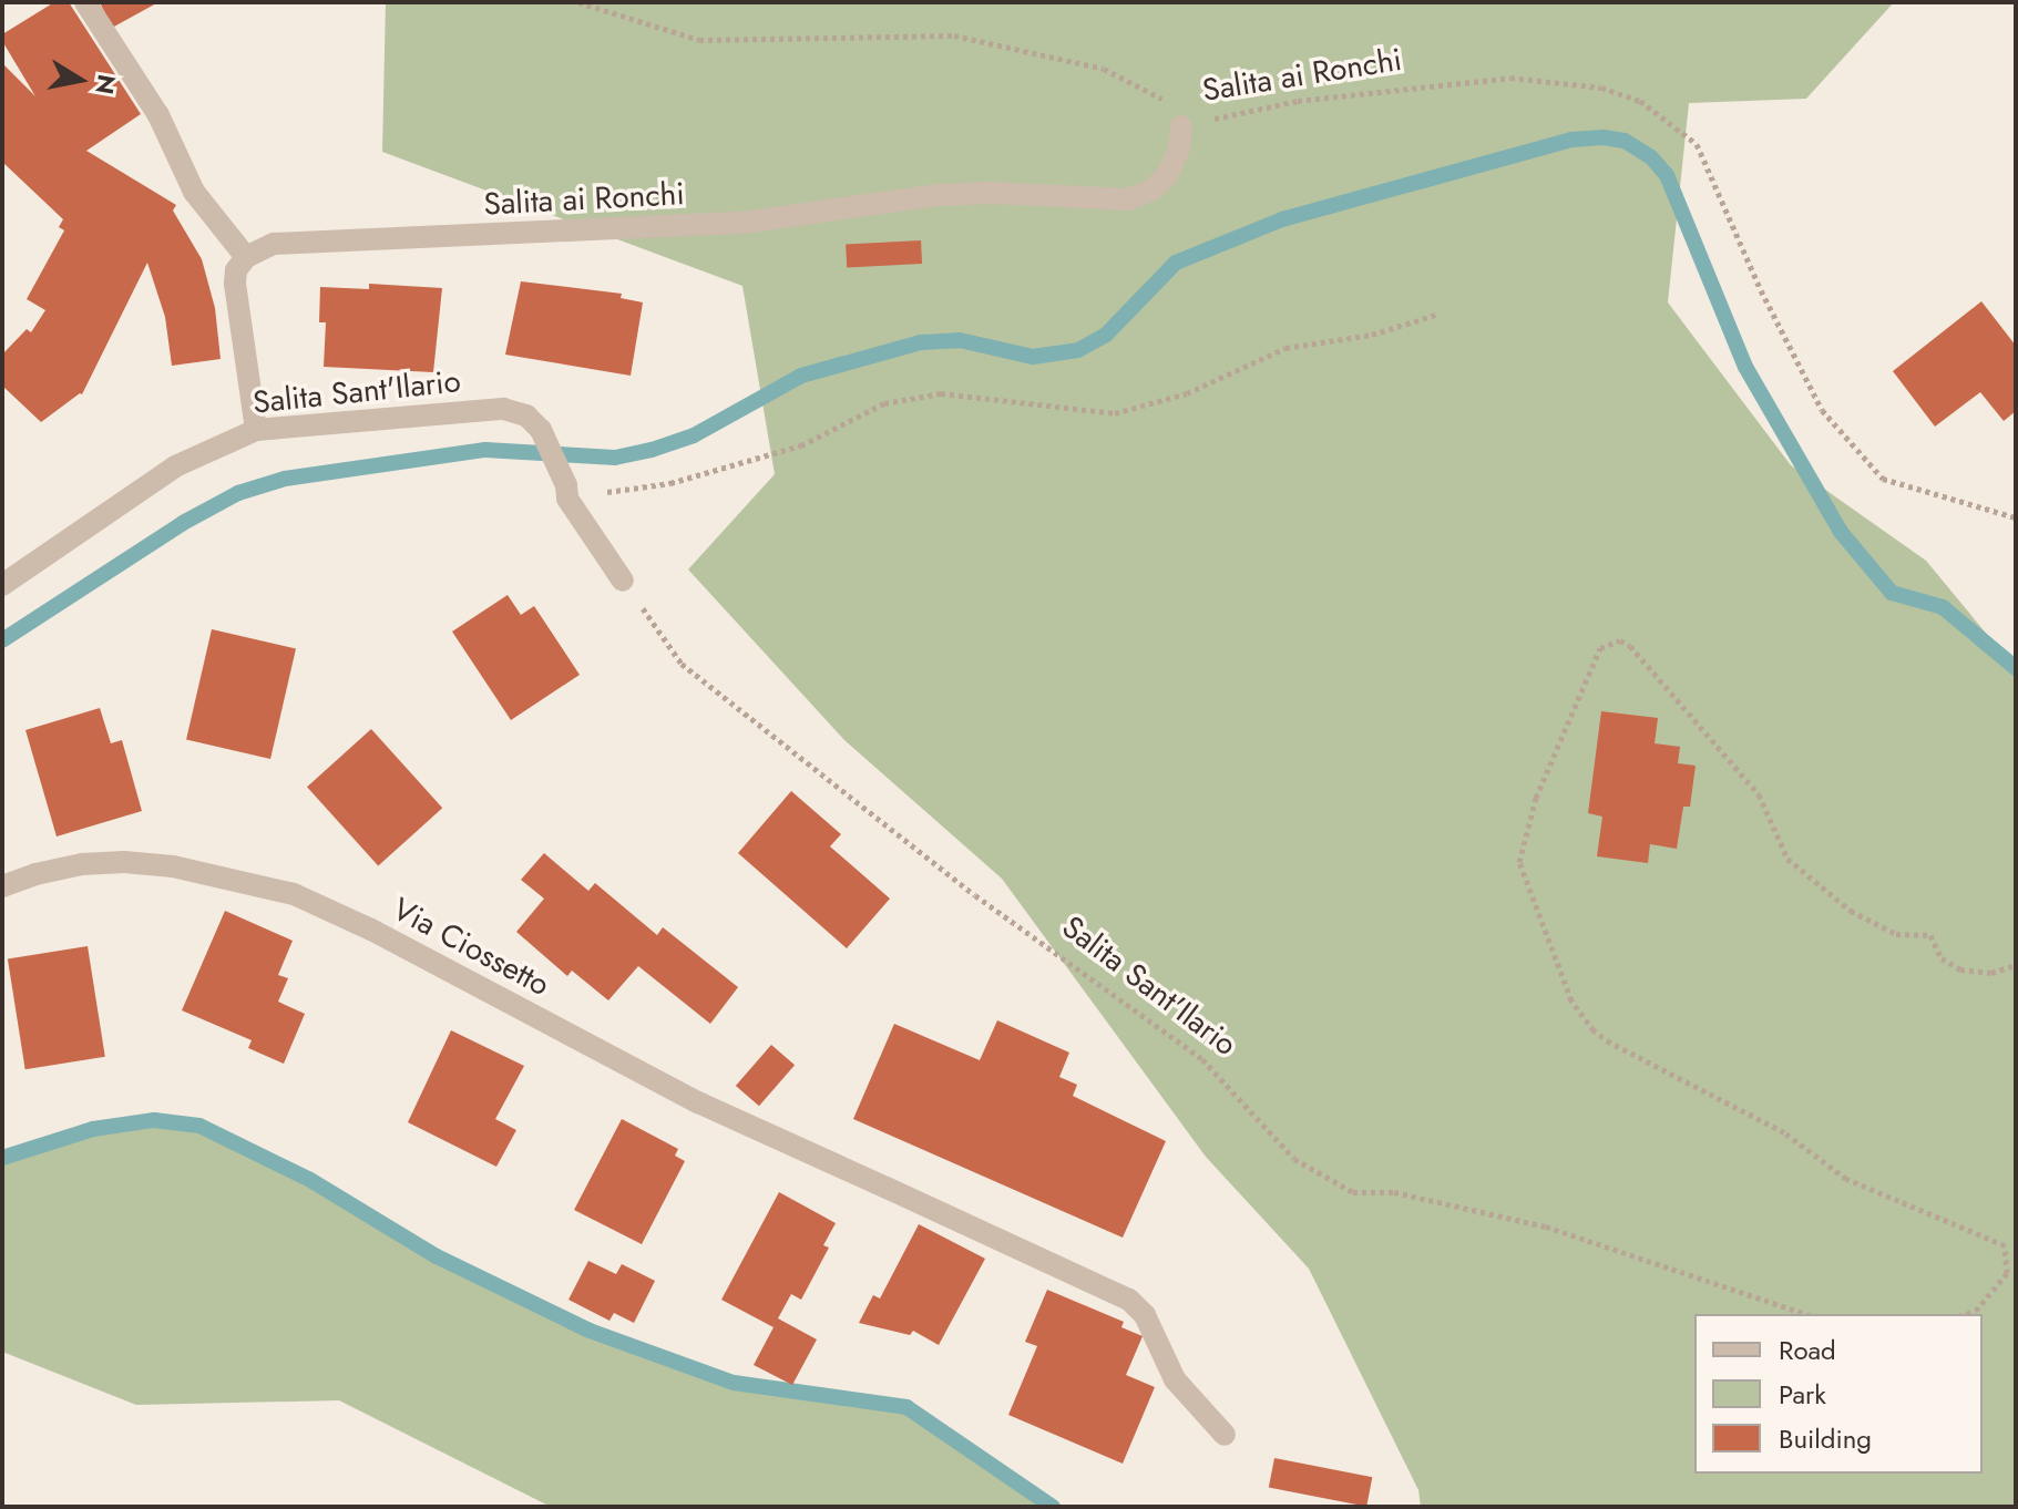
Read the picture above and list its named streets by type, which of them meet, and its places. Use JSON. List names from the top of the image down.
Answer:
{
  "streets": {
    "street": ["Salita ai Ronchi", "Salita Sant'Ilario", "Via Ciossetto"]
  },
  "legend": ["Road", "Park", "Building"],
  "north": "right"
}
